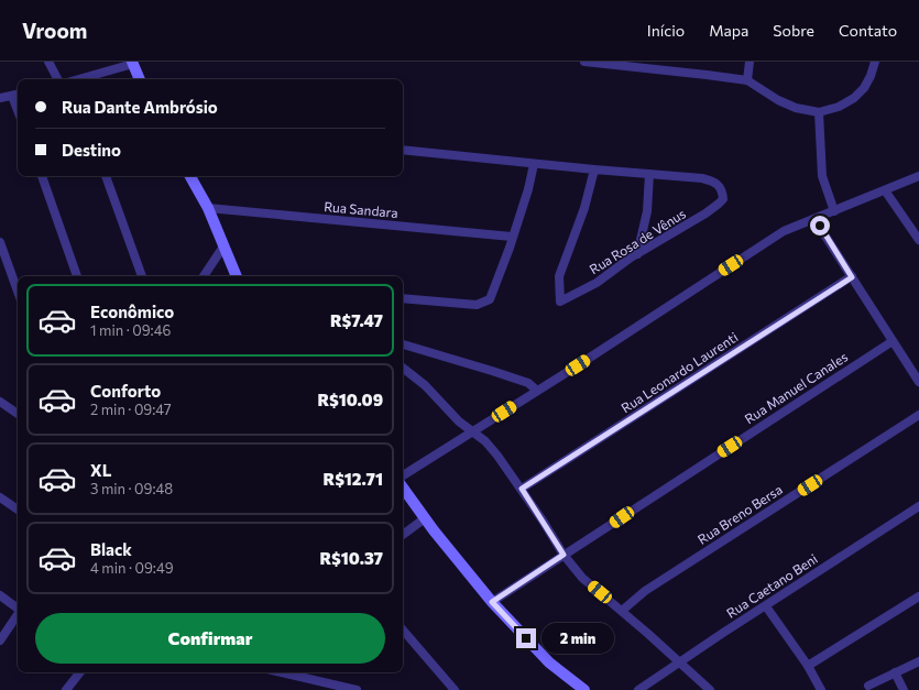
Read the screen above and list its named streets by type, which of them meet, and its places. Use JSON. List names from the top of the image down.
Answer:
{
  "streets": {
    "street": [
      "Rua Sandara",
      "Rua Rosa de Vênus",
      "Rua Leonardo Laurenti",
      "Rua Manuel Canales",
      "Rua Breno Bersa",
      "Rua Caetano Beni"
    ]
  },
  "page": {
    "header": "Vroom",
    "nav": [
      "Início",
      "Mapa",
      "Sobre",
      "Contato"
    ],
    "banner": ["Rua Dante Ambrósio", "Destino"],
    "list": [
      {
        "name": "Econômico",
        "note": "1 min · 09:46",
        "value": "R$7.47"
      },
      {
        "name": "Conforto",
        "note": "2 min · 09:47",
        "value": "R$10.09"
      },
      {
        "name": "XL",
        "note": "3 min · 09:48",
        "value": "R$12.71"
      },
      {
        "name": "Black",
        "note": "4 min · 09:49",
        "value": "R$10.37"
      }
    ],
    "buttons": "Confirmar",
    "bubble": "2 min"
  }
}
